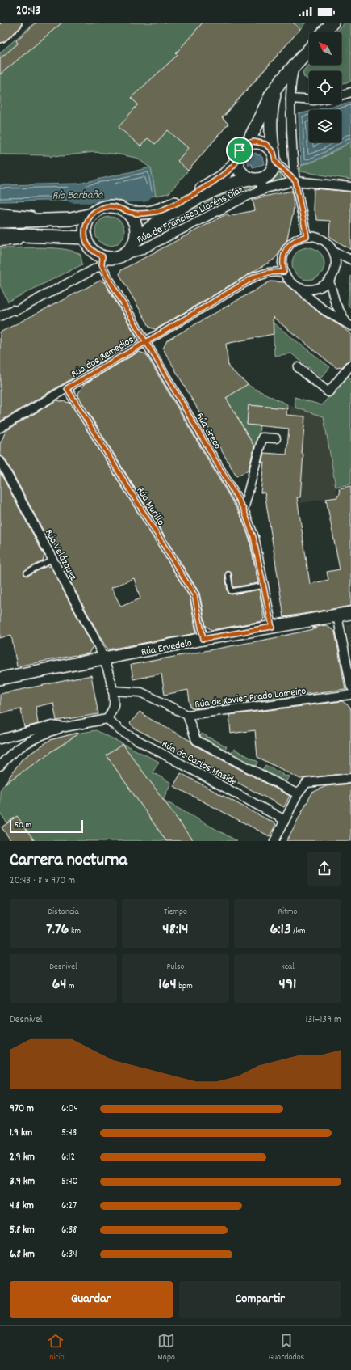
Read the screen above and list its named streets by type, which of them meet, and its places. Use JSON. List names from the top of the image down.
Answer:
{
  "streets": {
    "street": [
      "Rúa de Francisco Lloréns Díaz",
      "Rúa dos Remedios",
      "Rúa Greco",
      "Rúa Murillo",
      "Rúa Velázquez",
      "Rúa Ervedelo",
      "Rúa de Xavier Prado Lameiro",
      "Rúa de Carlos Maside"
    ]
  },
  "crossings": [
    ["Rúa de Francisco Lloréns Díaz", "Rúa Greco"],
    ["Rúa dos Remedios", "Rúa Greco"],
    ["Rúa dos Remedios", "Rúa Murillo"],
    ["Rúa Greco", "Rúa Ervedelo"],
    ["Rúa Murillo", "Rúa Ervedelo"],
    ["Rúa Velázquez", "Rúa Ervedelo"]
  ],
  "water": ["Río Barbaña"],
  "scale_bar": "50 m",
  "north": "top left",
  "page": {
    "status": "20:43",
    "scale": "50 m",
    "heading": ["Carrera nocturna", "20:43 · 8 × 970 m"],
    "stats": [
      ["Distancia", "7.76 km"],
      ["Tiempo", "48:14"],
      ["Ritmo", "6:13 /km"],
      ["Desnivel", "64 m"],
      ["Pulso", "164 bpm"],
      ["kcal", "491"]
    ],
    "chart": ["Desnivel", "131–139 m"],
    "list": [
      {
        "name": "970 m",
        "note": "6:04"
      },
      {
        "name": "1.9 km",
        "note": "5:43"
      },
      {
        "name": "2.9 km",
        "note": "6:12"
      },
      {
        "name": "3.9 km",
        "note": "5:40"
      },
      {
        "name": "4.8 km",
        "note": "6:27"
      },
      {
        "name": "5.8 km",
        "note": "6:38"
      },
      {
        "name": "6.8 km",
        "note": "6:34"
      }
    ],
    "buttons": ["Guardar", "Compartir"],
    "tabs": ["Inicio", "Mapa", "Guardados"]
  }
}
